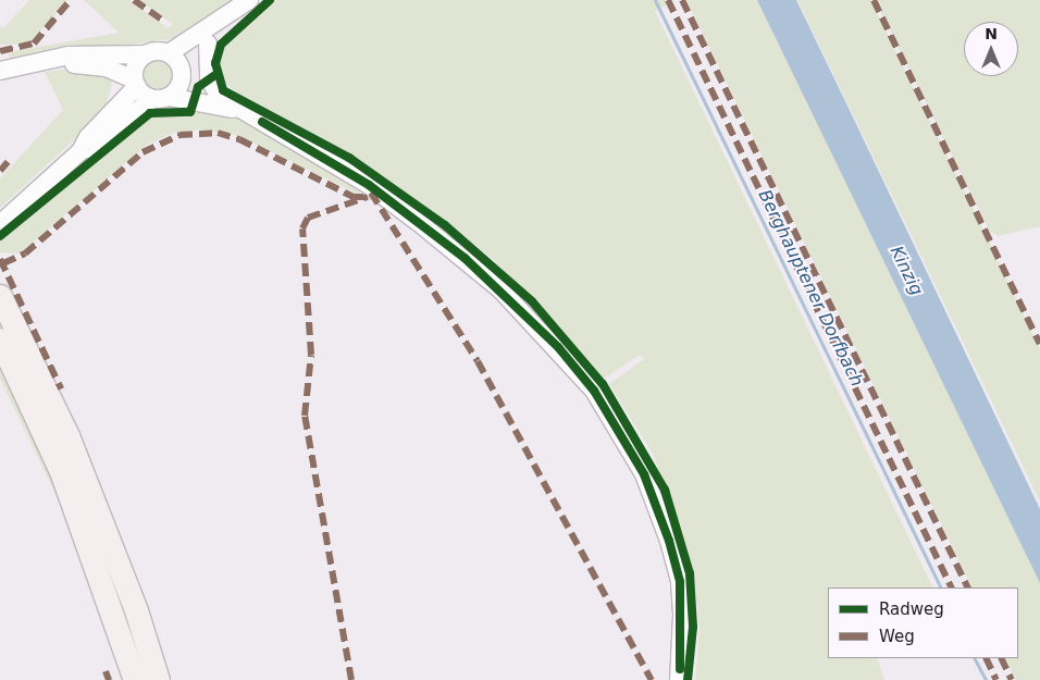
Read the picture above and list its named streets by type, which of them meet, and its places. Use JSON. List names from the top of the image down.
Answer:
{
  "water": ["Kinzig", "Berghauptener Dorfbach"],
  "legend": ["Radweg", "Weg"],
  "north": "top"
}
